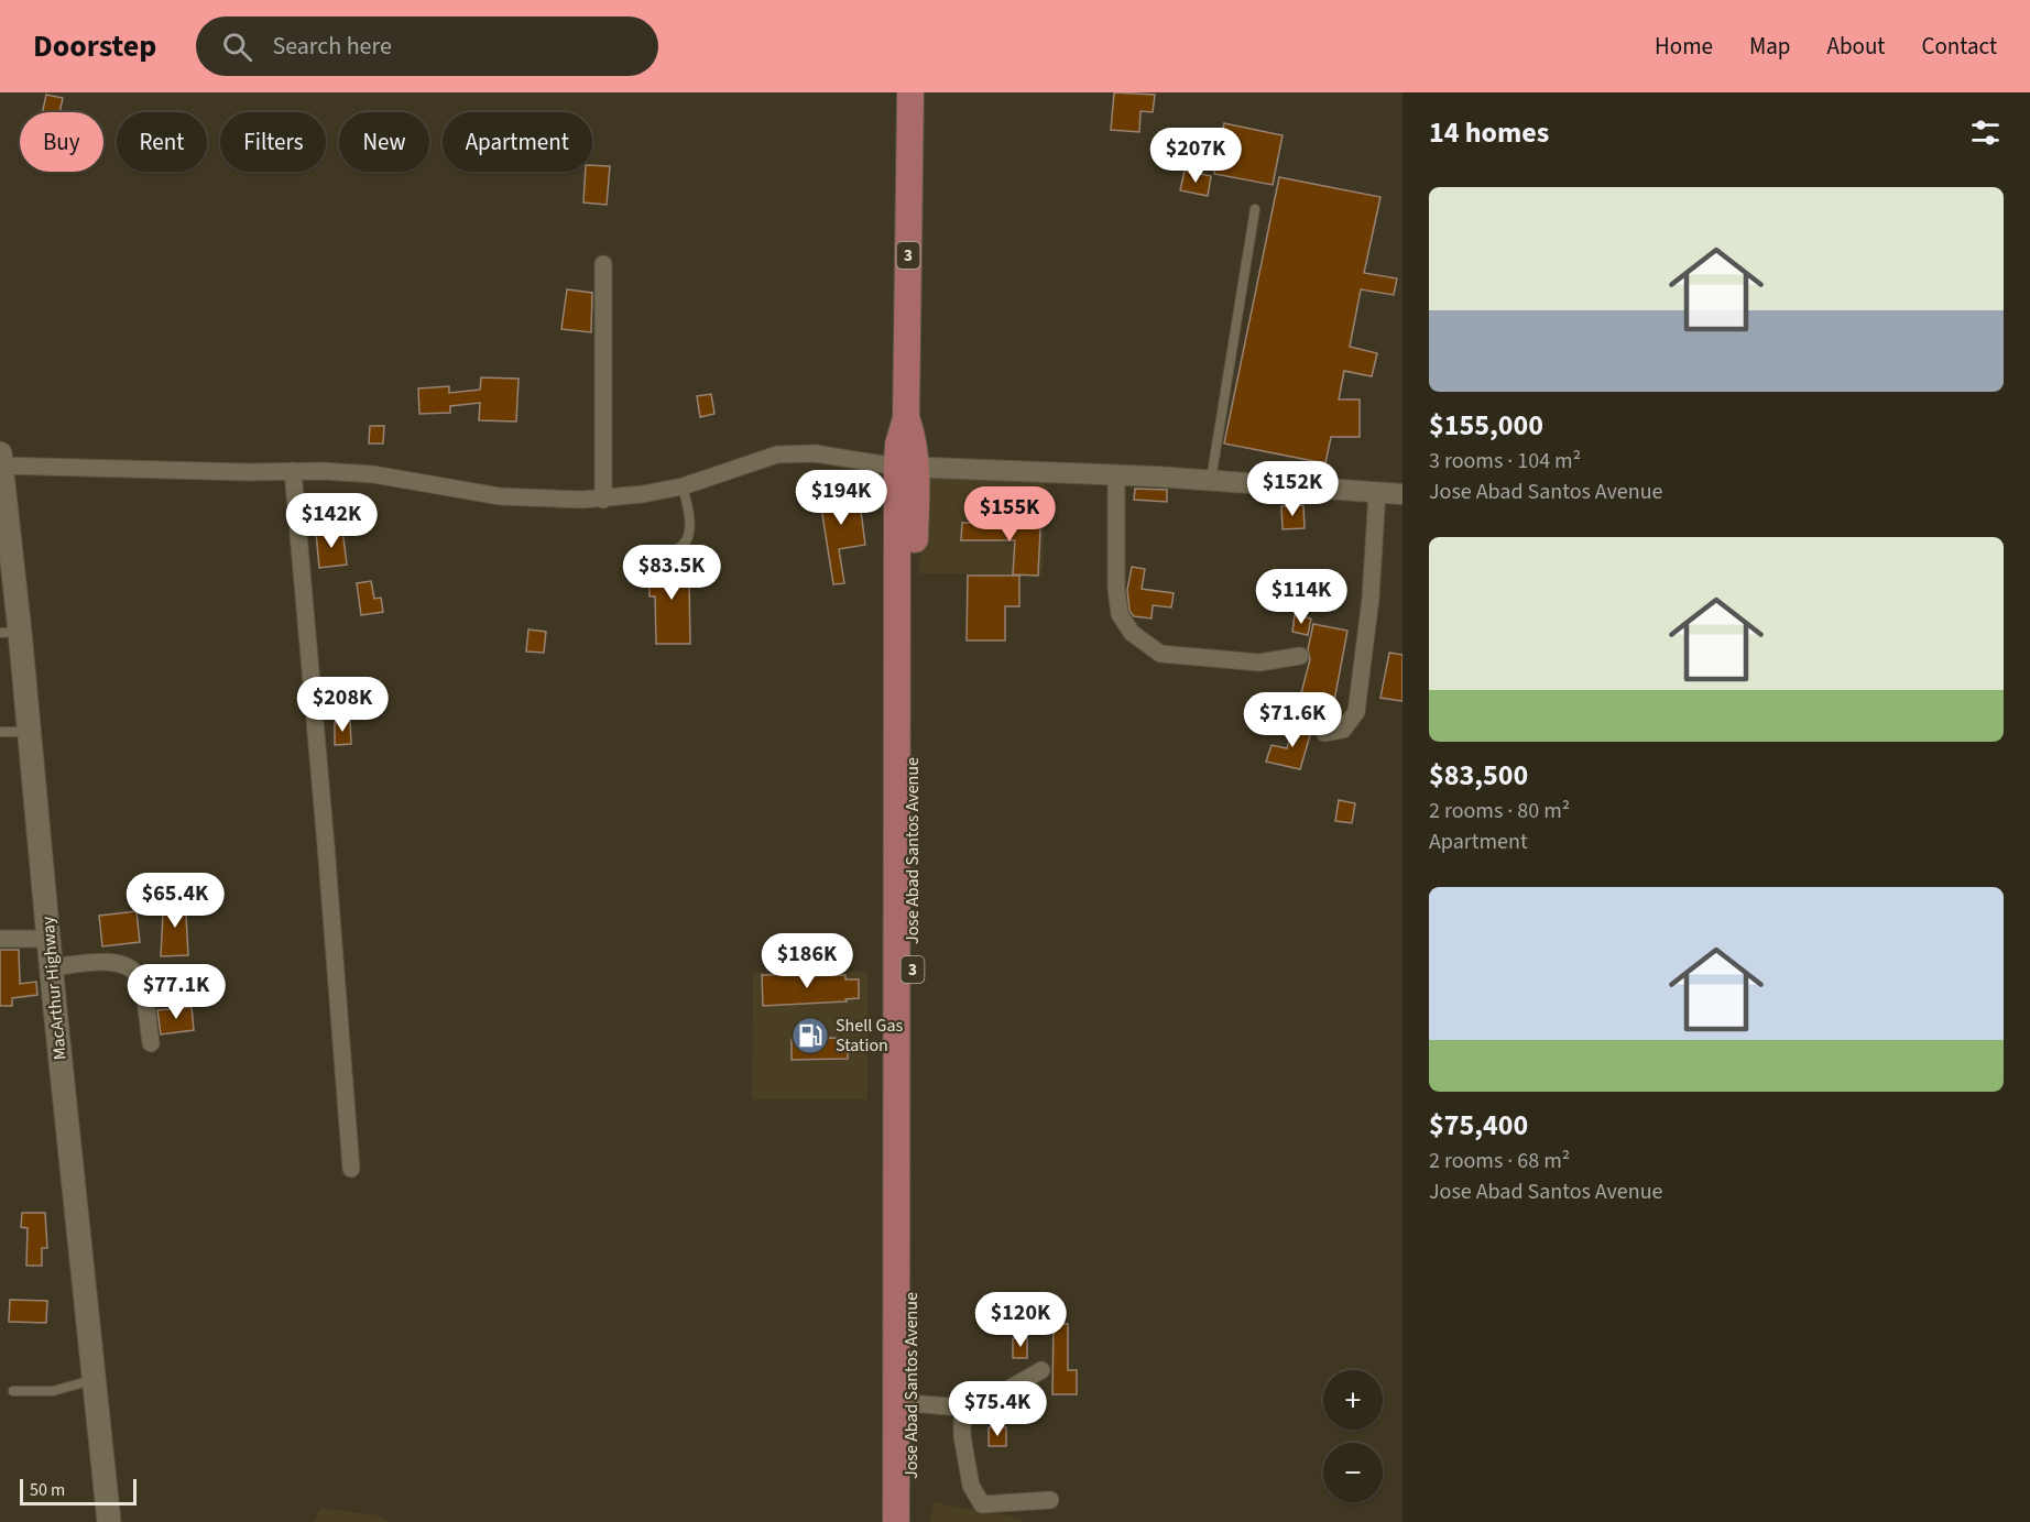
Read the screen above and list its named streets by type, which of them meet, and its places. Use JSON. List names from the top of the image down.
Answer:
{
  "streets": {
    "highway": ["3", "Jose Abad Santos Avenue"],
    "main road": ["MacArthur Highway"]
  },
  "places": {
    "fuel station": ["Shell Gas Station"]
  },
  "scale_bar": "50 m",
  "page": {
    "header": "Doorstep",
    "search": "Search here",
    "nav": [
      "Home",
      "Map",
      "About",
      "Contact"
    ],
    "heading": "14 homes",
    "chip": [
      "Buy",
      "Rent",
      "Filters",
      "New",
      "Apartment"
    ],
    "price": [
      "$207K",
      "$152K",
      "$194K",
      "$155K",
      "$142K",
      "$83.5K",
      "$114K",
      "$208K",
      "$71.6K",
      "$65.4K",
      "$186K",
      "$77.1K",
      "$120K",
      "$75.4K"
    ],
    "list": [
      {
        "name": "$155,000",
        "note": "3 rooms · 104 m² · Jose Abad Santos Avenue"
      },
      {
        "name": "$83,500",
        "note": "2 rooms · 80 m² · Apartment"
      },
      {
        "name": "$75,400",
        "note": "2 rooms · 68 m² · Jose Abad Santos Avenue"
      }
    ],
    "map_buttons": ["+", "−"],
    "scale": "50 m"
  }
}
